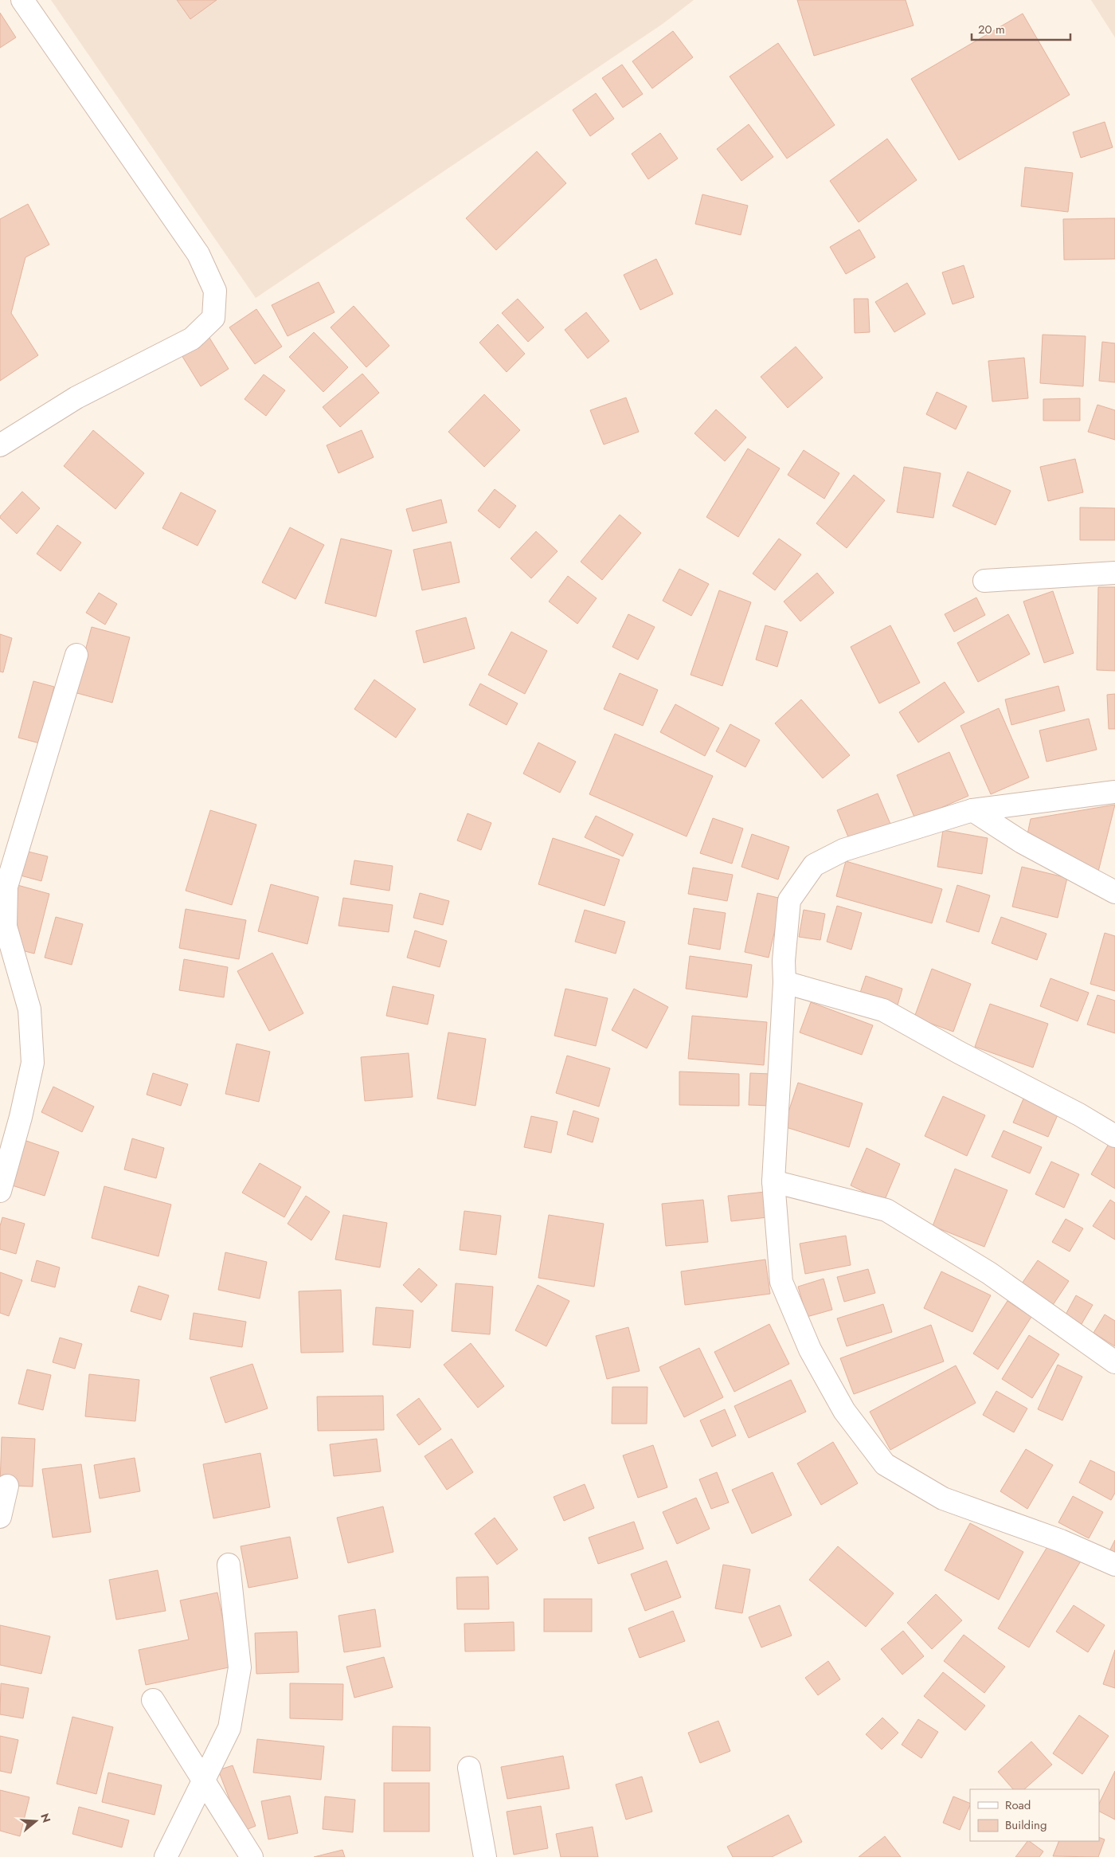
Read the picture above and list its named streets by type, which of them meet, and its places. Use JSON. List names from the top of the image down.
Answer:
{
  "legend": ["Road", "Building"],
  "scale_bar": "20 m",
  "north": "right"
}
